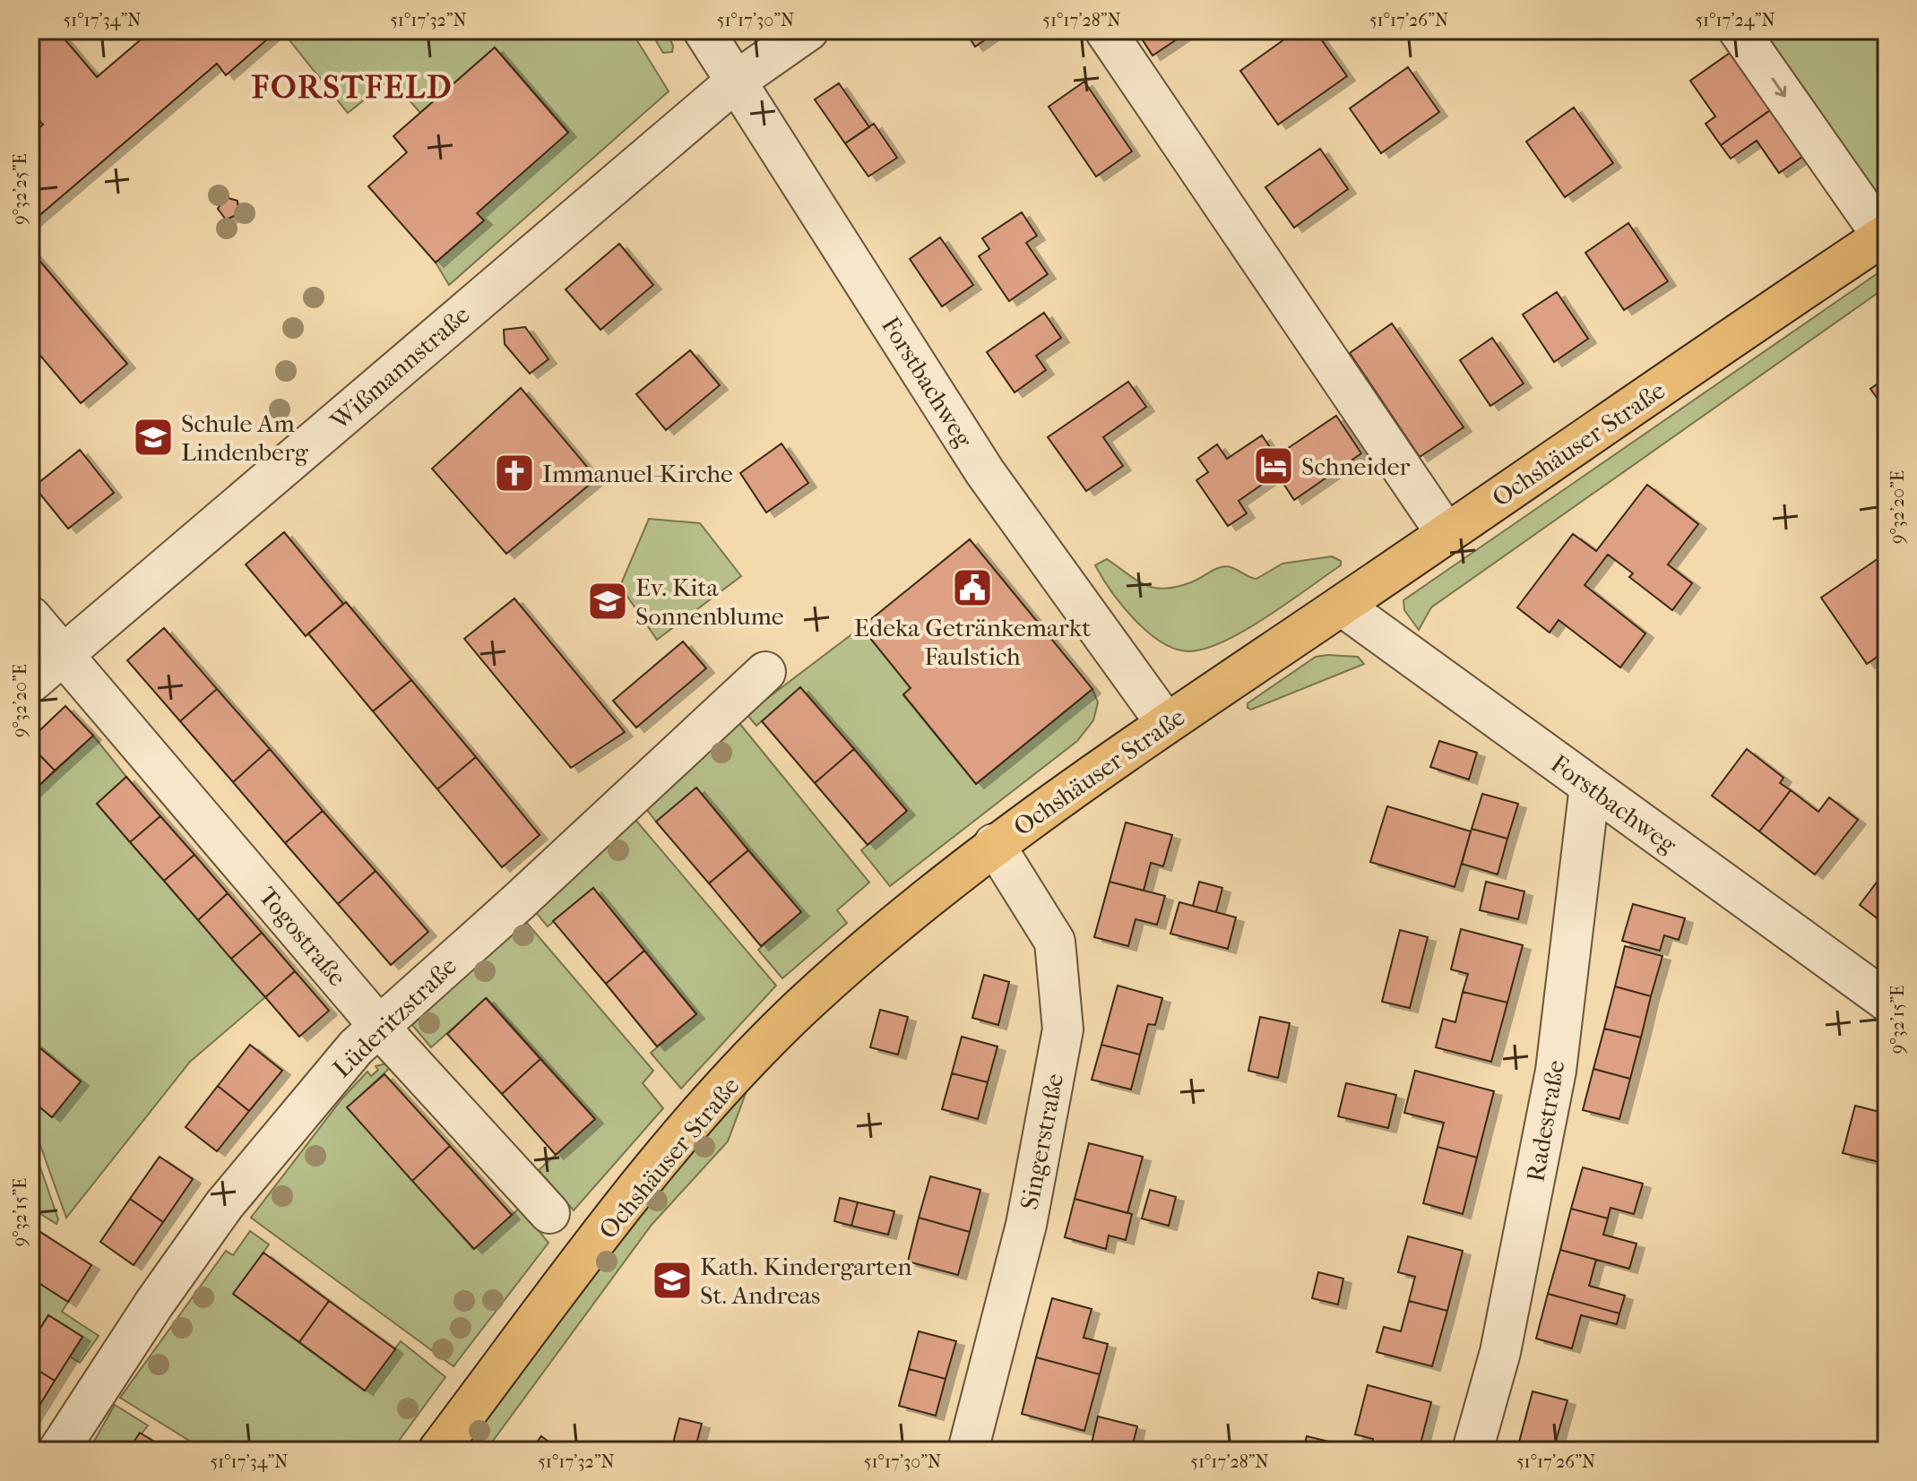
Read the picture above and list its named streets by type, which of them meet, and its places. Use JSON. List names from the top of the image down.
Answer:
{
  "streets": {
    "main road": ["Ochshäuser Straße"],
    "street": [
      "Wißmannstraße",
      "Forstbachweg",
      "Togostraße",
      "Lüderitzstraße",
      "Radestraße",
      "Singerstraße"
    ]
  },
  "crossings": [
    ["Wißmannstraße", "Forstbachweg"],
    ["Wißmannstraße", "Togostraße"],
    ["Forstbachweg", "Ochshäuser Straße"],
    ["Forstbachweg", "Radestraße"],
    ["Ochshäuser Straße", "Singerstraße"],
    ["Togostraße", "Lüderitzstraße"]
  ],
  "districts": ["FORSTFELD"],
  "places": {
    "school or university": ["Schule Am Lindenberg", "Ev. Kita Sonnenblume", "Kath. Kindergarten St. Andreas"],
    "hotel": ["Schneider"],
    "church": ["Immanuel-Kirche"],
    "public building": ["Edeka Getränkemarkt Faulstich"]
  },
  "coordinates": [
    "51°17'34\"N",
    "51°17'32\"N",
    "51°17'30\"N",
    "51°17'28\"N",
    "51°17'26\"N",
    "51°17'24\"N",
    "9°32'25\"E",
    "9°32'20\"E",
    "9°32'15\"E"
  ]
}
